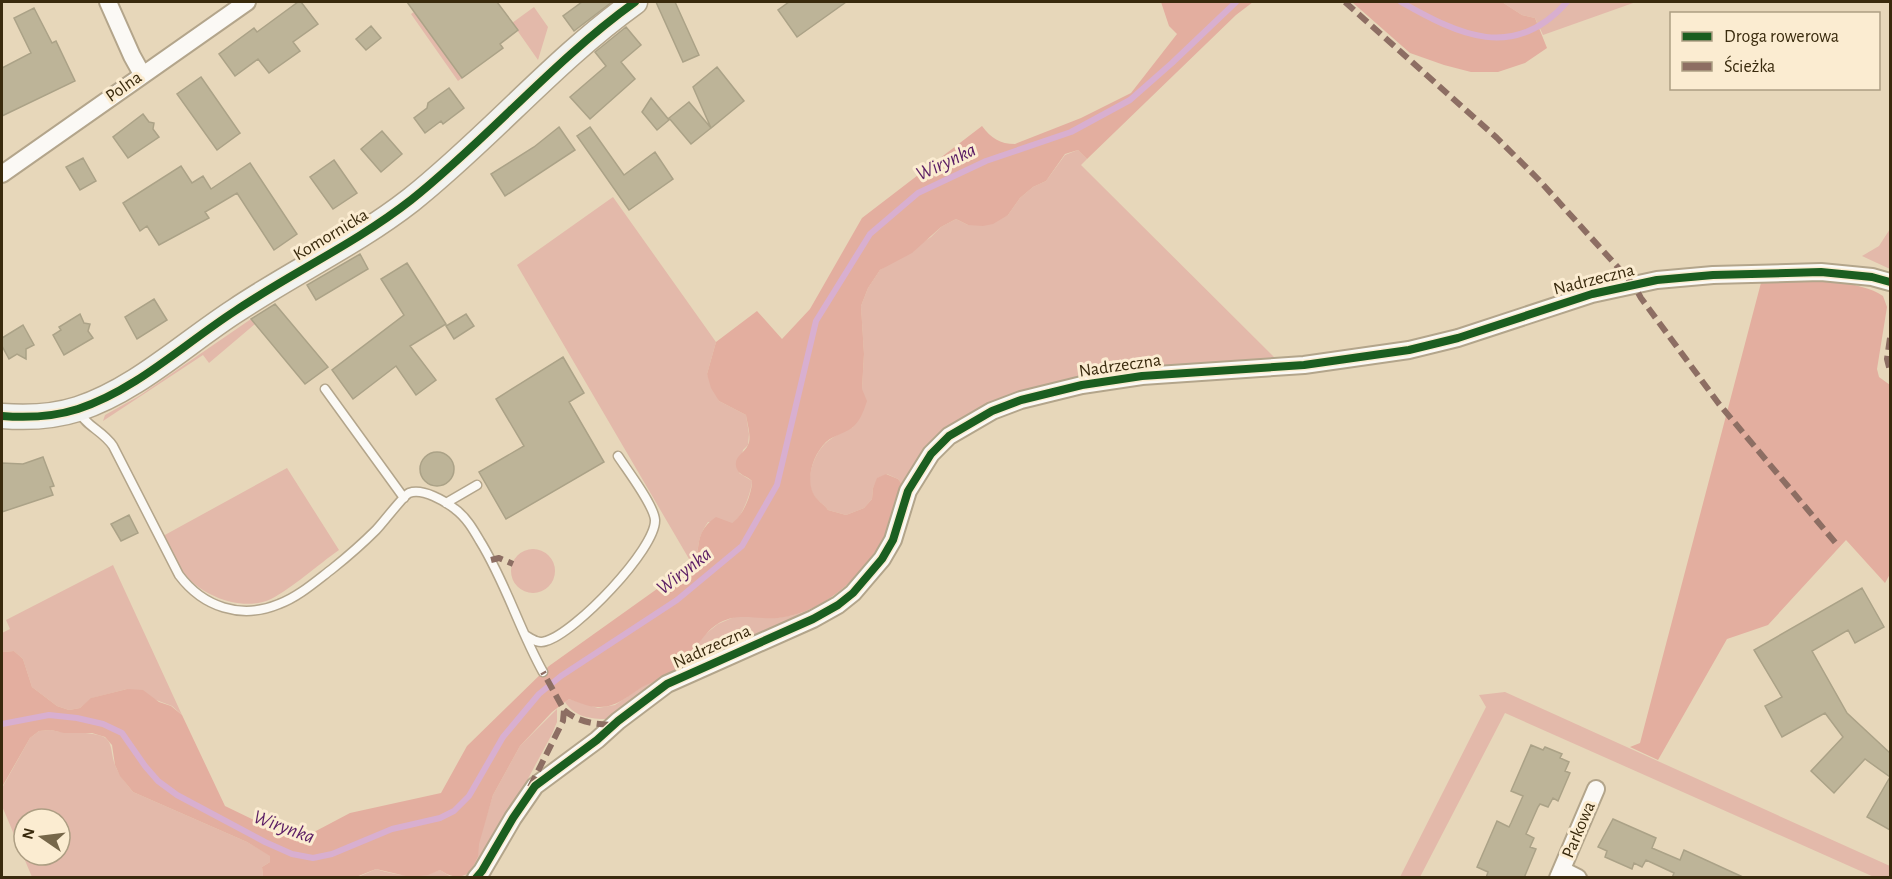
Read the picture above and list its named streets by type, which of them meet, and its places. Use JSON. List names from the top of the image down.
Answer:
{
  "streets": {
    "street": [
      "Polna",
      "Komornicka",
      "Nadrzeczna",
      "Parkowa"
    ]
  },
  "water": ["Wirynka"],
  "legend": ["Droga rowerowa", "Ścieżka"],
  "north": "left"
}
